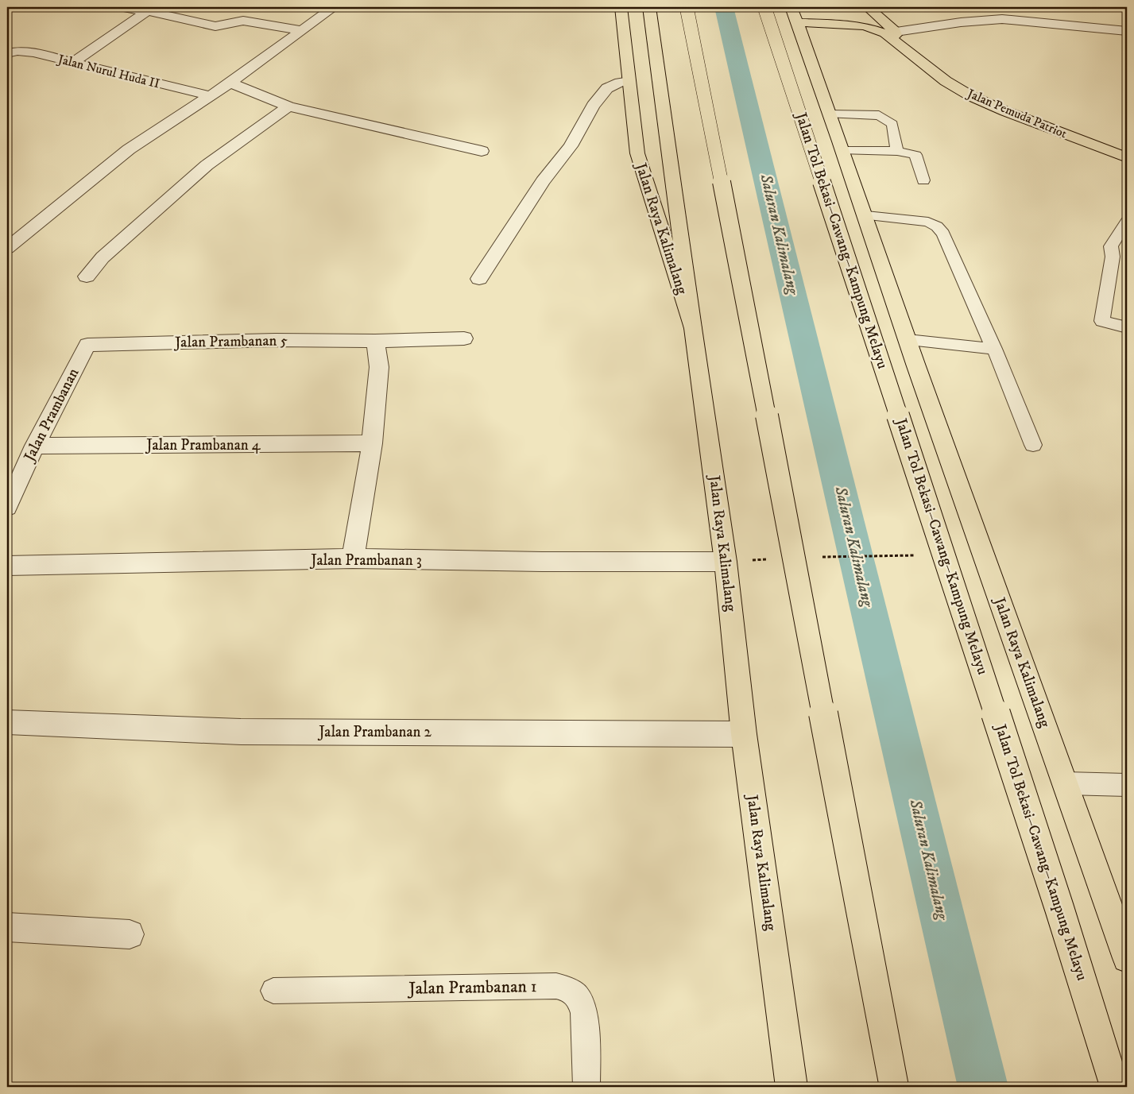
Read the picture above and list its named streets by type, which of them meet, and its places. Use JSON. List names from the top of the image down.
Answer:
{
  "streets": {
    "main road": ["Jalan Pemuda Patriot", "Jalan Raya Kalimalang", "Jalan Tol Bekasi–Cawang–Kampung Melayu"],
    "street": [
      "Jalan Nurul Huda II",
      "Jalan Prambanan 5",
      "Jalan Prambanan",
      "Jalan Prambanan 4",
      "Jalan Prambanan 3",
      "Jalan Prambanan 2"
    ],
    "lane": ["Jalan Prambanan 1"]
  },
  "crossings": [
    ["Jalan Pemuda Patriot", "Jalan Raya Kalimalang"],
    ["Jalan Raya Kalimalang", "Jalan Prambanan 3"],
    ["Jalan Raya Kalimalang", "Jalan Prambanan 2"],
    ["Jalan Prambanan 5", "Jalan Prambanan"],
    ["Jalan Prambanan", "Jalan Prambanan 4"]
  ],
  "water": ["Saluran Kalimalang"]
}
